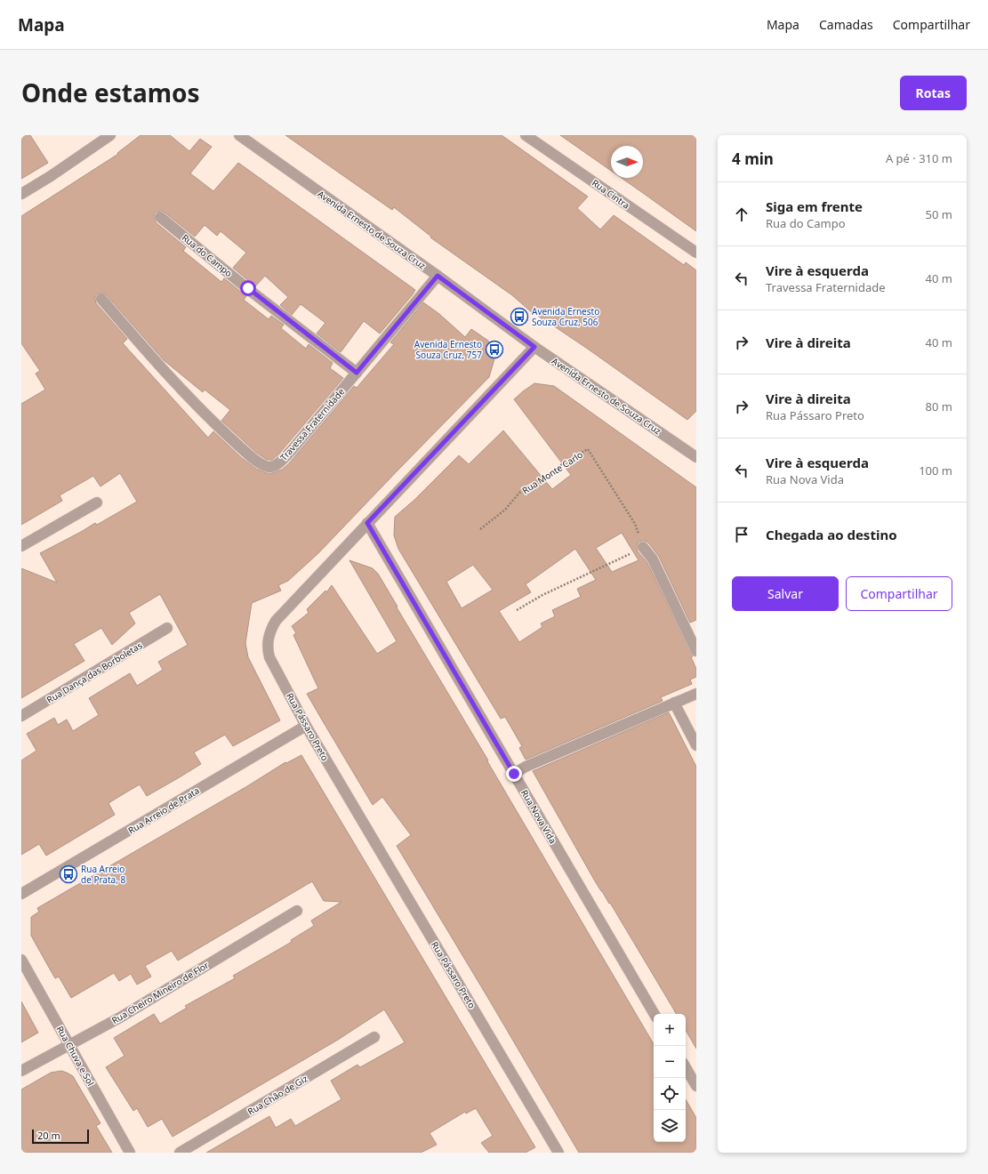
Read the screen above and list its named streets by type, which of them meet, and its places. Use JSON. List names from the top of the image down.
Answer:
{
  "streets": {
    "street": [
      "Rua Cintra",
      "Avenida Ernesto de Souza Cruz",
      "Rua do Campo",
      "Travessa Fraternidade",
      "Rua Dança das Borboletas",
      "Rua Pássaro Preto",
      "Rua Arreio de Prata",
      "Rua Nova Vida",
      "Rua Cheiro Mineiro de Flor",
      "Rua Chuva e Sol",
      "Rua Chão de Giz"
    ],
    "path": ["Rua Monte Carlo"]
  },
  "crossings": [
    ["Avenida Ernesto de Souza Cruz", "Travessa Fraternidade"],
    ["Avenida Ernesto de Souza Cruz", "Rua Pássaro Preto"],
    ["Rua do Campo", "Travessa Fraternidade"],
    ["Rua Pássaro Preto", "Rua Arreio de Prata"],
    ["Rua Pássaro Preto", "Rua Nova Vida"],
    ["Rua Cheiro Mineiro de Flor", "Rua Chuva e Sol"]
  ],
  "places": {
    "bus stop": ["Avenida Ernesto Souza Cruz, 506", "Avenida Ernesto Souza Cruz, 757", "Rua Arreio de Prata, 8"]
  },
  "scale_bar": "20 m",
  "north": "right",
  "page": {
    "header": "Mapa",
    "nav": ["Mapa", "Camadas", "Compartilhar"],
    "title": "Onde estamos",
    "buttons": [
      "Rotas",
      ["Salvar", "Compartilhar"]
    ],
    "heading": ["4 min", "A pé · 310 m"],
    "list": [
      ["Siga em frente", "Rua do Campo", "50 m"],
      ["Vire à esquerda", "Travessa Fraternidade", "40 m"],
      ["Vire à direita", "40 m"],
      ["Vire à direita", "Rua Pássaro Preto", "80 m"],
      ["Vire à esquerda", "Rua Nova Vida", "100 m"],
      "Chegada ao destino"
    ],
    "map_buttons": ["+", "−"],
    "scale": "20 m"
  }
}
